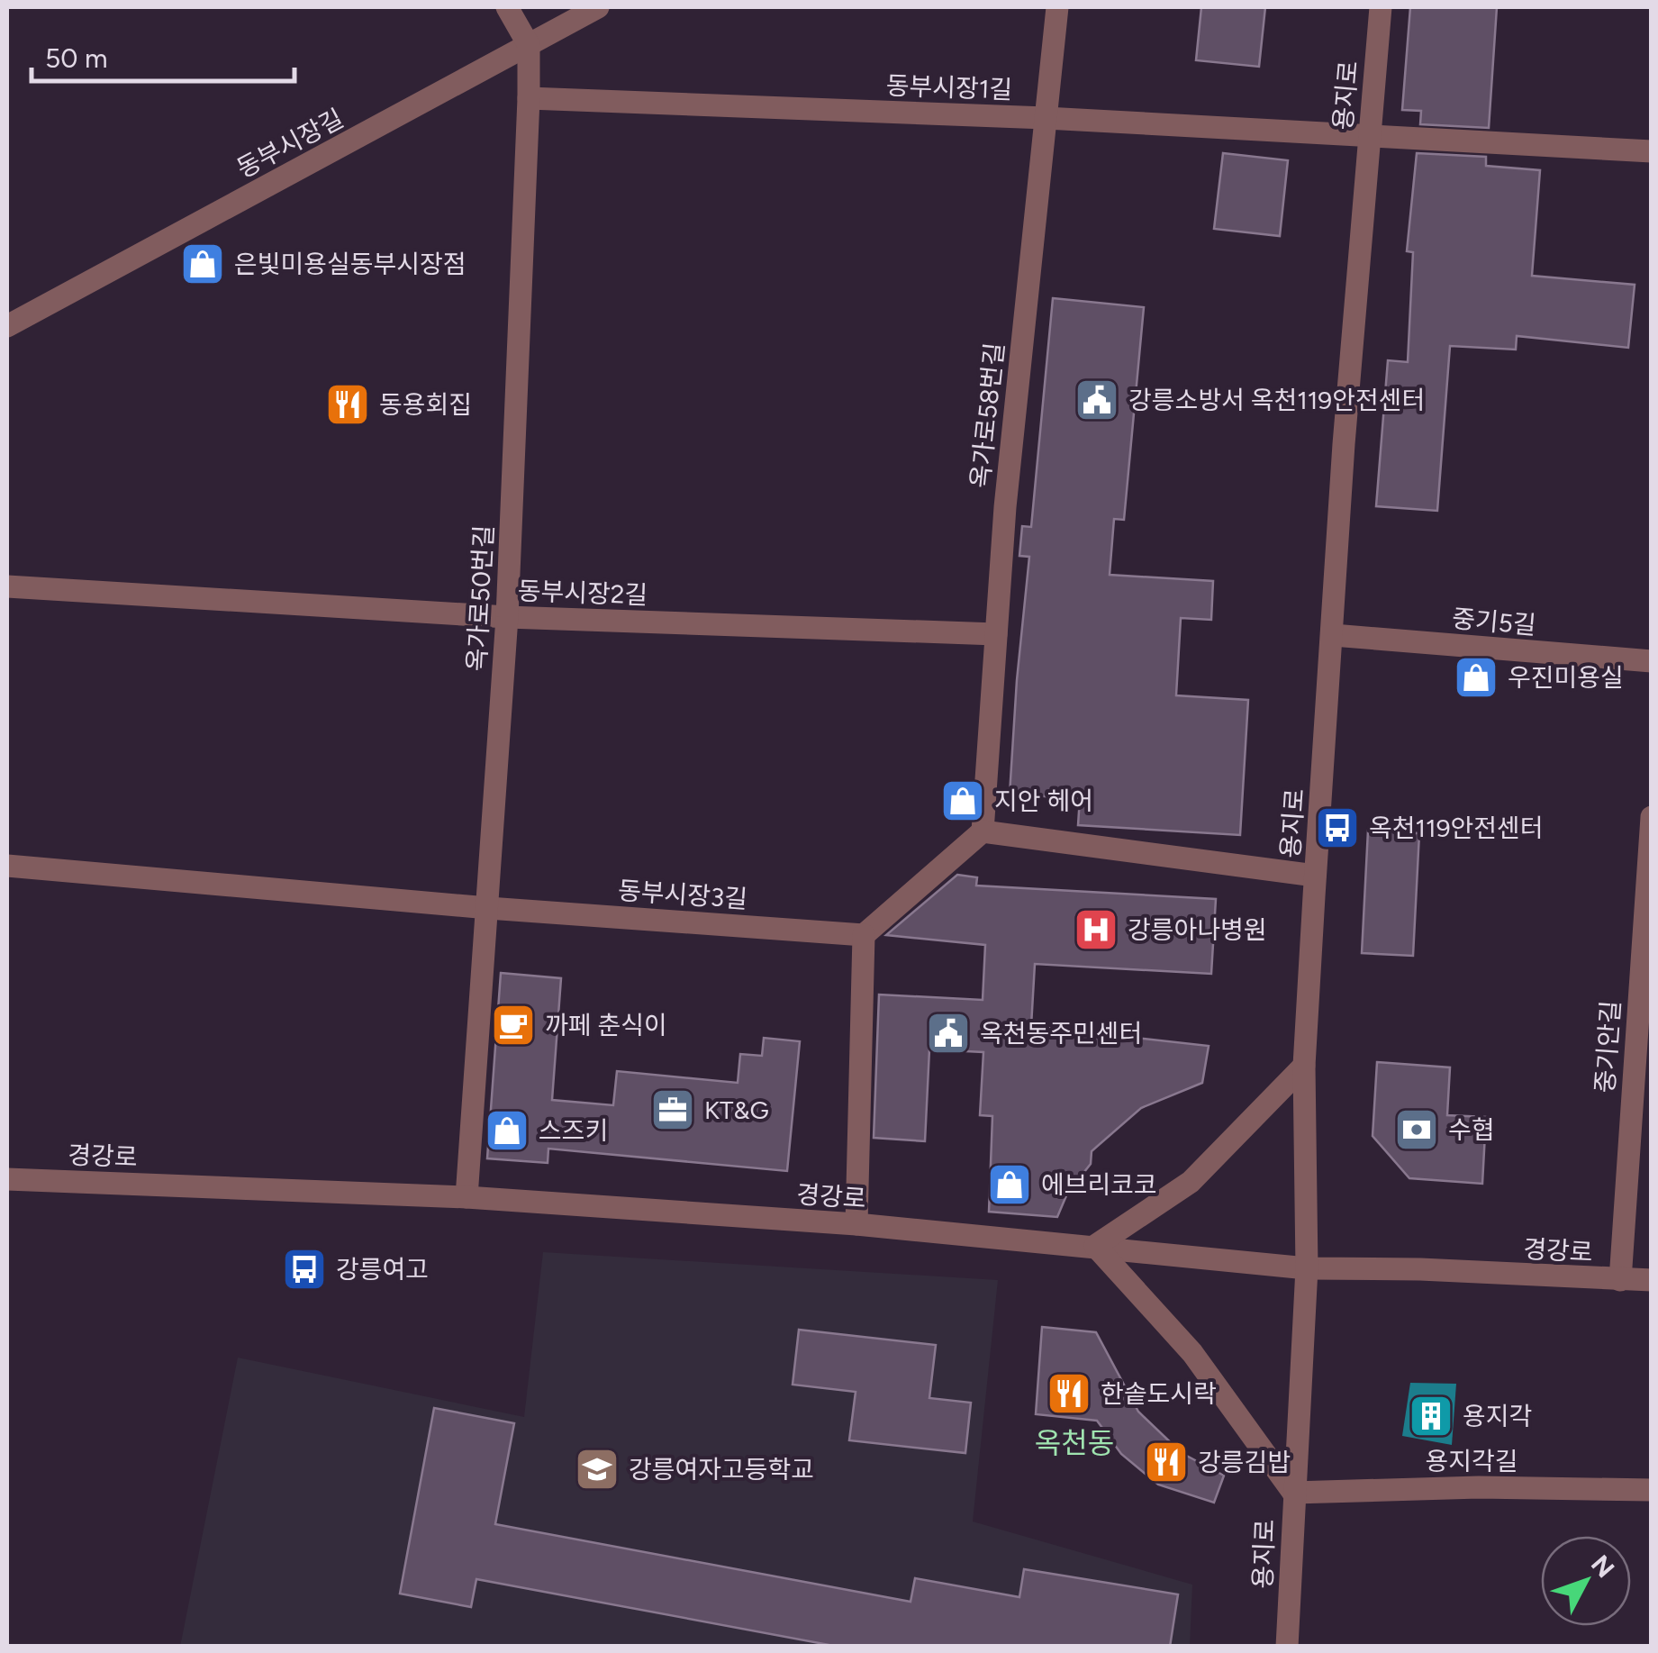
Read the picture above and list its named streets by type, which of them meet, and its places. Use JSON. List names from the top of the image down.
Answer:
{
  "streets": {
    "street": [
      "동부시장1길",
      "용지로",
      "동부시장길",
      "옥가로58번길",
      "동부시장2길",
      "옥가로50번길",
      "중기5길",
      "동부시장3길",
      "중기안길",
      "경강로",
      "용지각길"
    ]
  },
  "crossings": [
    ["동부시장1길", "용지로"],
    ["동부시장1길", "옥가로58번길"],
    ["동부시장1길", "옥가로50번길"],
    ["용지로", "중기5길"],
    ["용지로", "경강로"],
    ["용지로", "용지각길"],
    ["동부시장길", "옥가로50번길"],
    ["옥가로58번길", "동부시장2길"],
    ["동부시장2길", "옥가로50번길"],
    ["옥가로50번길", "동부시장3길"],
    ["옥가로50번길", "경강로"],
    ["중기안길", "경강로"]
  ],
  "districts": ["옥천동"],
  "places": {
    "shop": [
      "은빛미용실동부시장점",
      "우진미용실",
      "지안 헤어",
      "스즈키",
      "에브리코코"
    ],
    "public building": ["강릉소방서 옥천119안전센터", "옥천동주민센터"],
    "restaurant": ["동용회집", "한솥도시락", "강릉김밥"],
    "bus stop": ["옥천119안전센터", "강릉여고"],
    "hospital": ["강릉아나병원"],
    "cafe": ["까페 춘식이"],
    "office": ["KT&G"],
    "bank": ["수협"],
    "building": ["용지각"],
    "school or university": ["강릉여자고등학교"]
  },
  "scale_bar": "50 m",
  "north": "top right"
}
